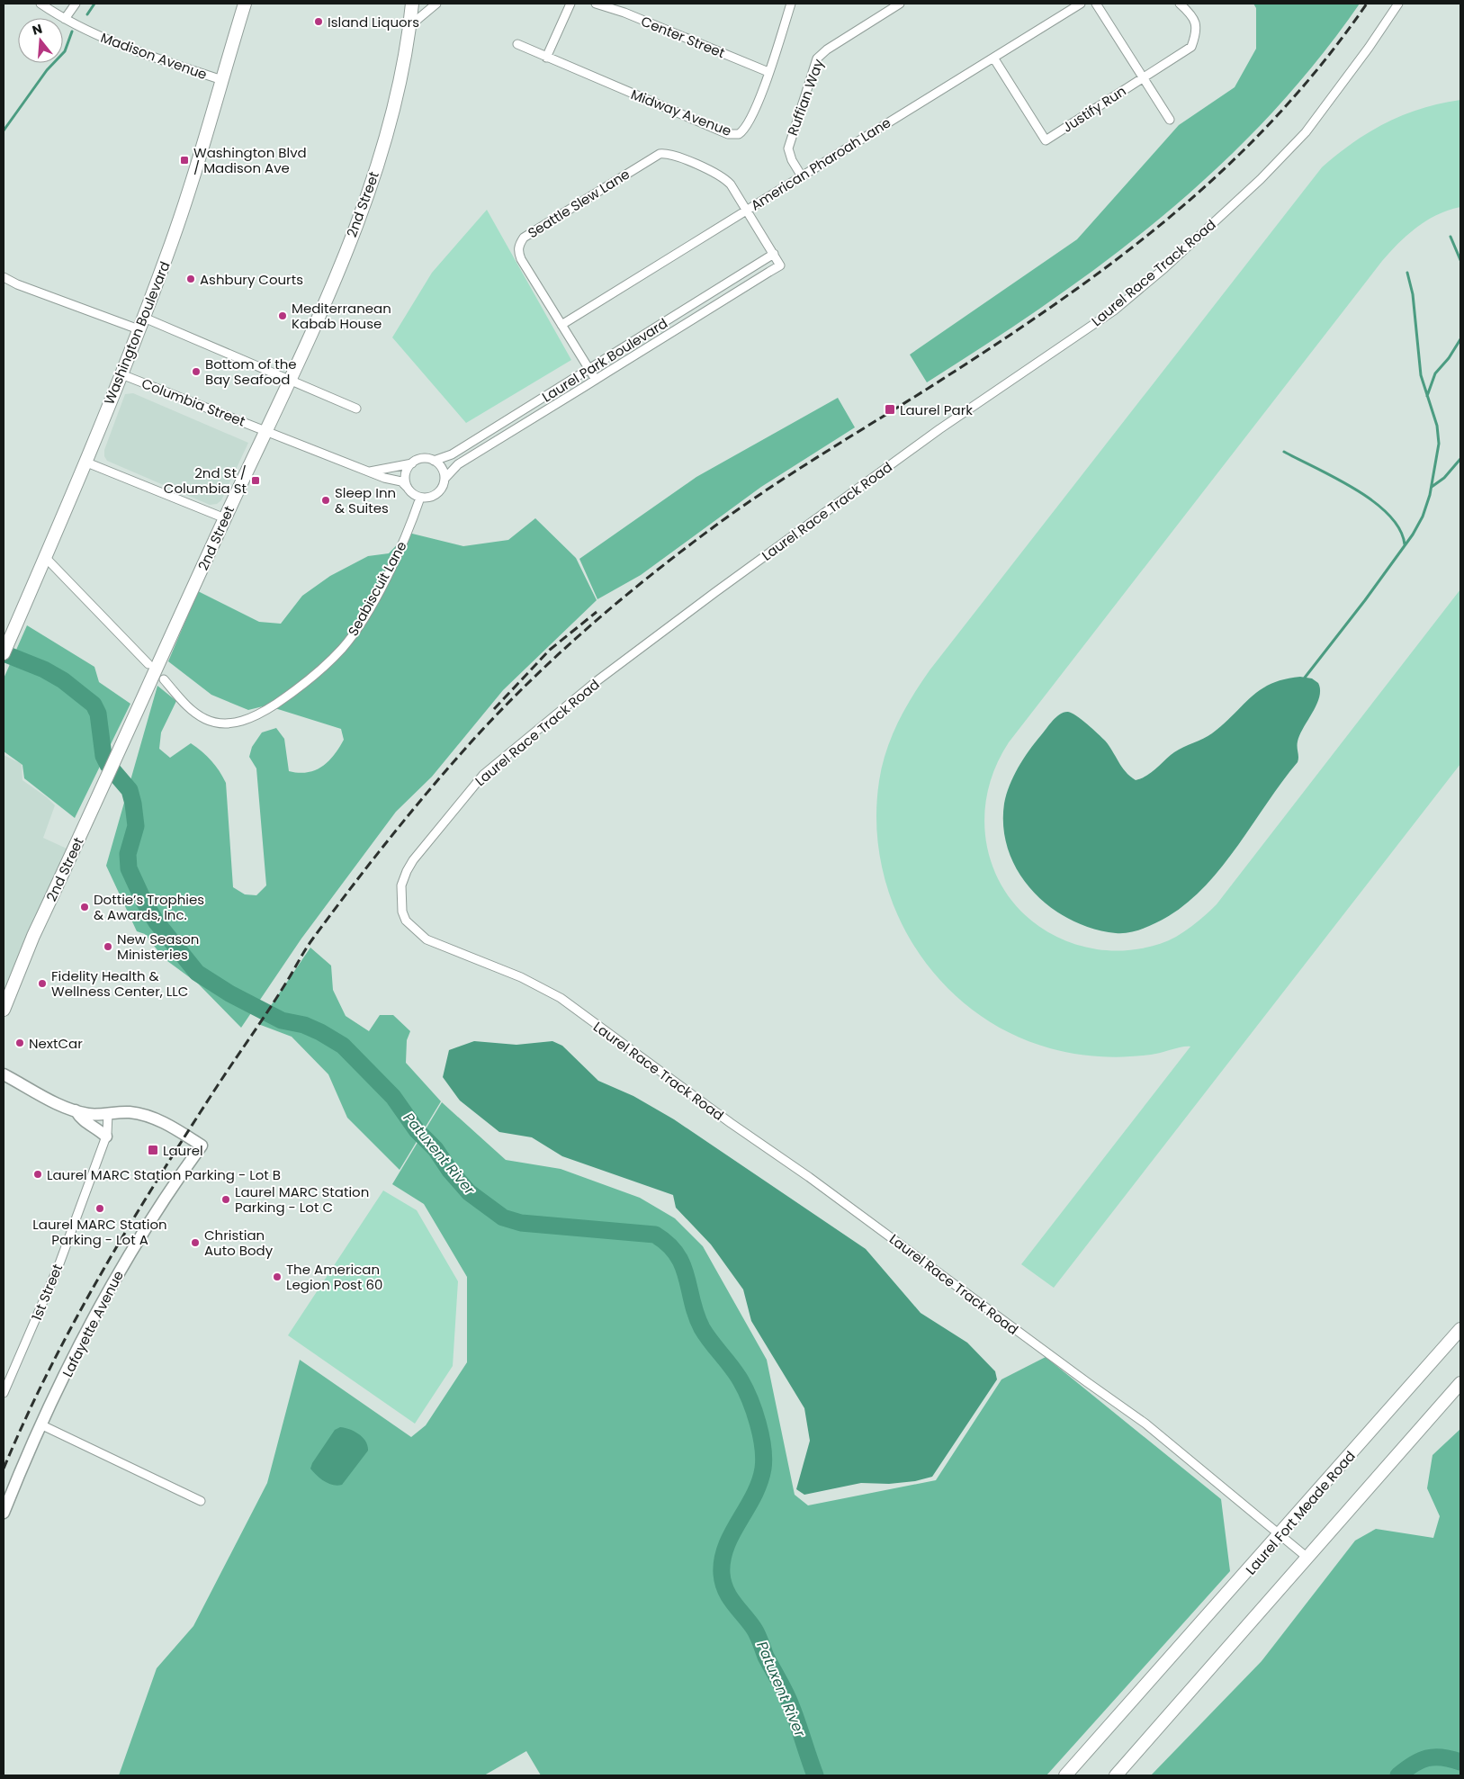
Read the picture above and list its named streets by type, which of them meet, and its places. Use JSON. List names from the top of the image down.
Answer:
{
  "streets": {
    "main road": ["2nd Street", "Washington Boulevard", "Laurel Fort Meade Road"],
    "street": [
      "Center Street",
      "Madison Avenue",
      "Ruffian Way",
      "Justify Run",
      "Midway Avenue",
      "American Pharoah Lane",
      "Seattle Slew Lane",
      "Laurel Race Track Road",
      "Laurel Park Boulevard",
      "Columbia Street",
      "Seabiscuit Lane",
      "1st Street",
      "Lafayette Avenue"
    ]
  },
  "crossings": [
    ["Center Street", "Midway Avenue"],
    ["Madison Avenue", "Washington Boulevard"],
    ["Ruffian Way", "American Pharoah Lane"],
    ["Justify Run", "American Pharoah Lane"],
    ["American Pharoah Lane", "Seattle Slew Lane"],
    ["Seattle Slew Lane", "Laurel Park Boulevard"],
    ["2nd Street", "Columbia Street"],
    ["Laurel Race Track Road", "Laurel Fort Meade Road"],
    ["Washington Boulevard", "Columbia Street"],
    ["Laurel Park Boulevard", "Seabiscuit Lane"],
    ["1st Street", "Lafayette Avenue"]
  ],
  "water": ["Patuxent River"],
  "places": {
    "other": [
      "Island Liquors",
      "Ashbury Courts",
      "Mediterranean Kabab House",
      "Bottom of the Bay Seafood",
      "Sleep Inn & Suites",
      "Dottie’s Trophies & Awards, Inc.",
      "New Season Ministeries",
      "Fidelity Health & Wellness Center, LLC",
      "NextCar",
      "Laurel MARC Station Parking - Lot B",
      "Laurel MARC Station Parking - Lot C",
      "Laurel MARC Station Parking - Lot A",
      "Christian Auto Body",
      "The American Legion Post 60"
    ],
    "transit": [
      "Washington Blvd / Madison Ave",
      "Laurel Park",
      "2nd St / Columbia St",
      "Laurel"
    ]
  },
  "north": "top"
}
